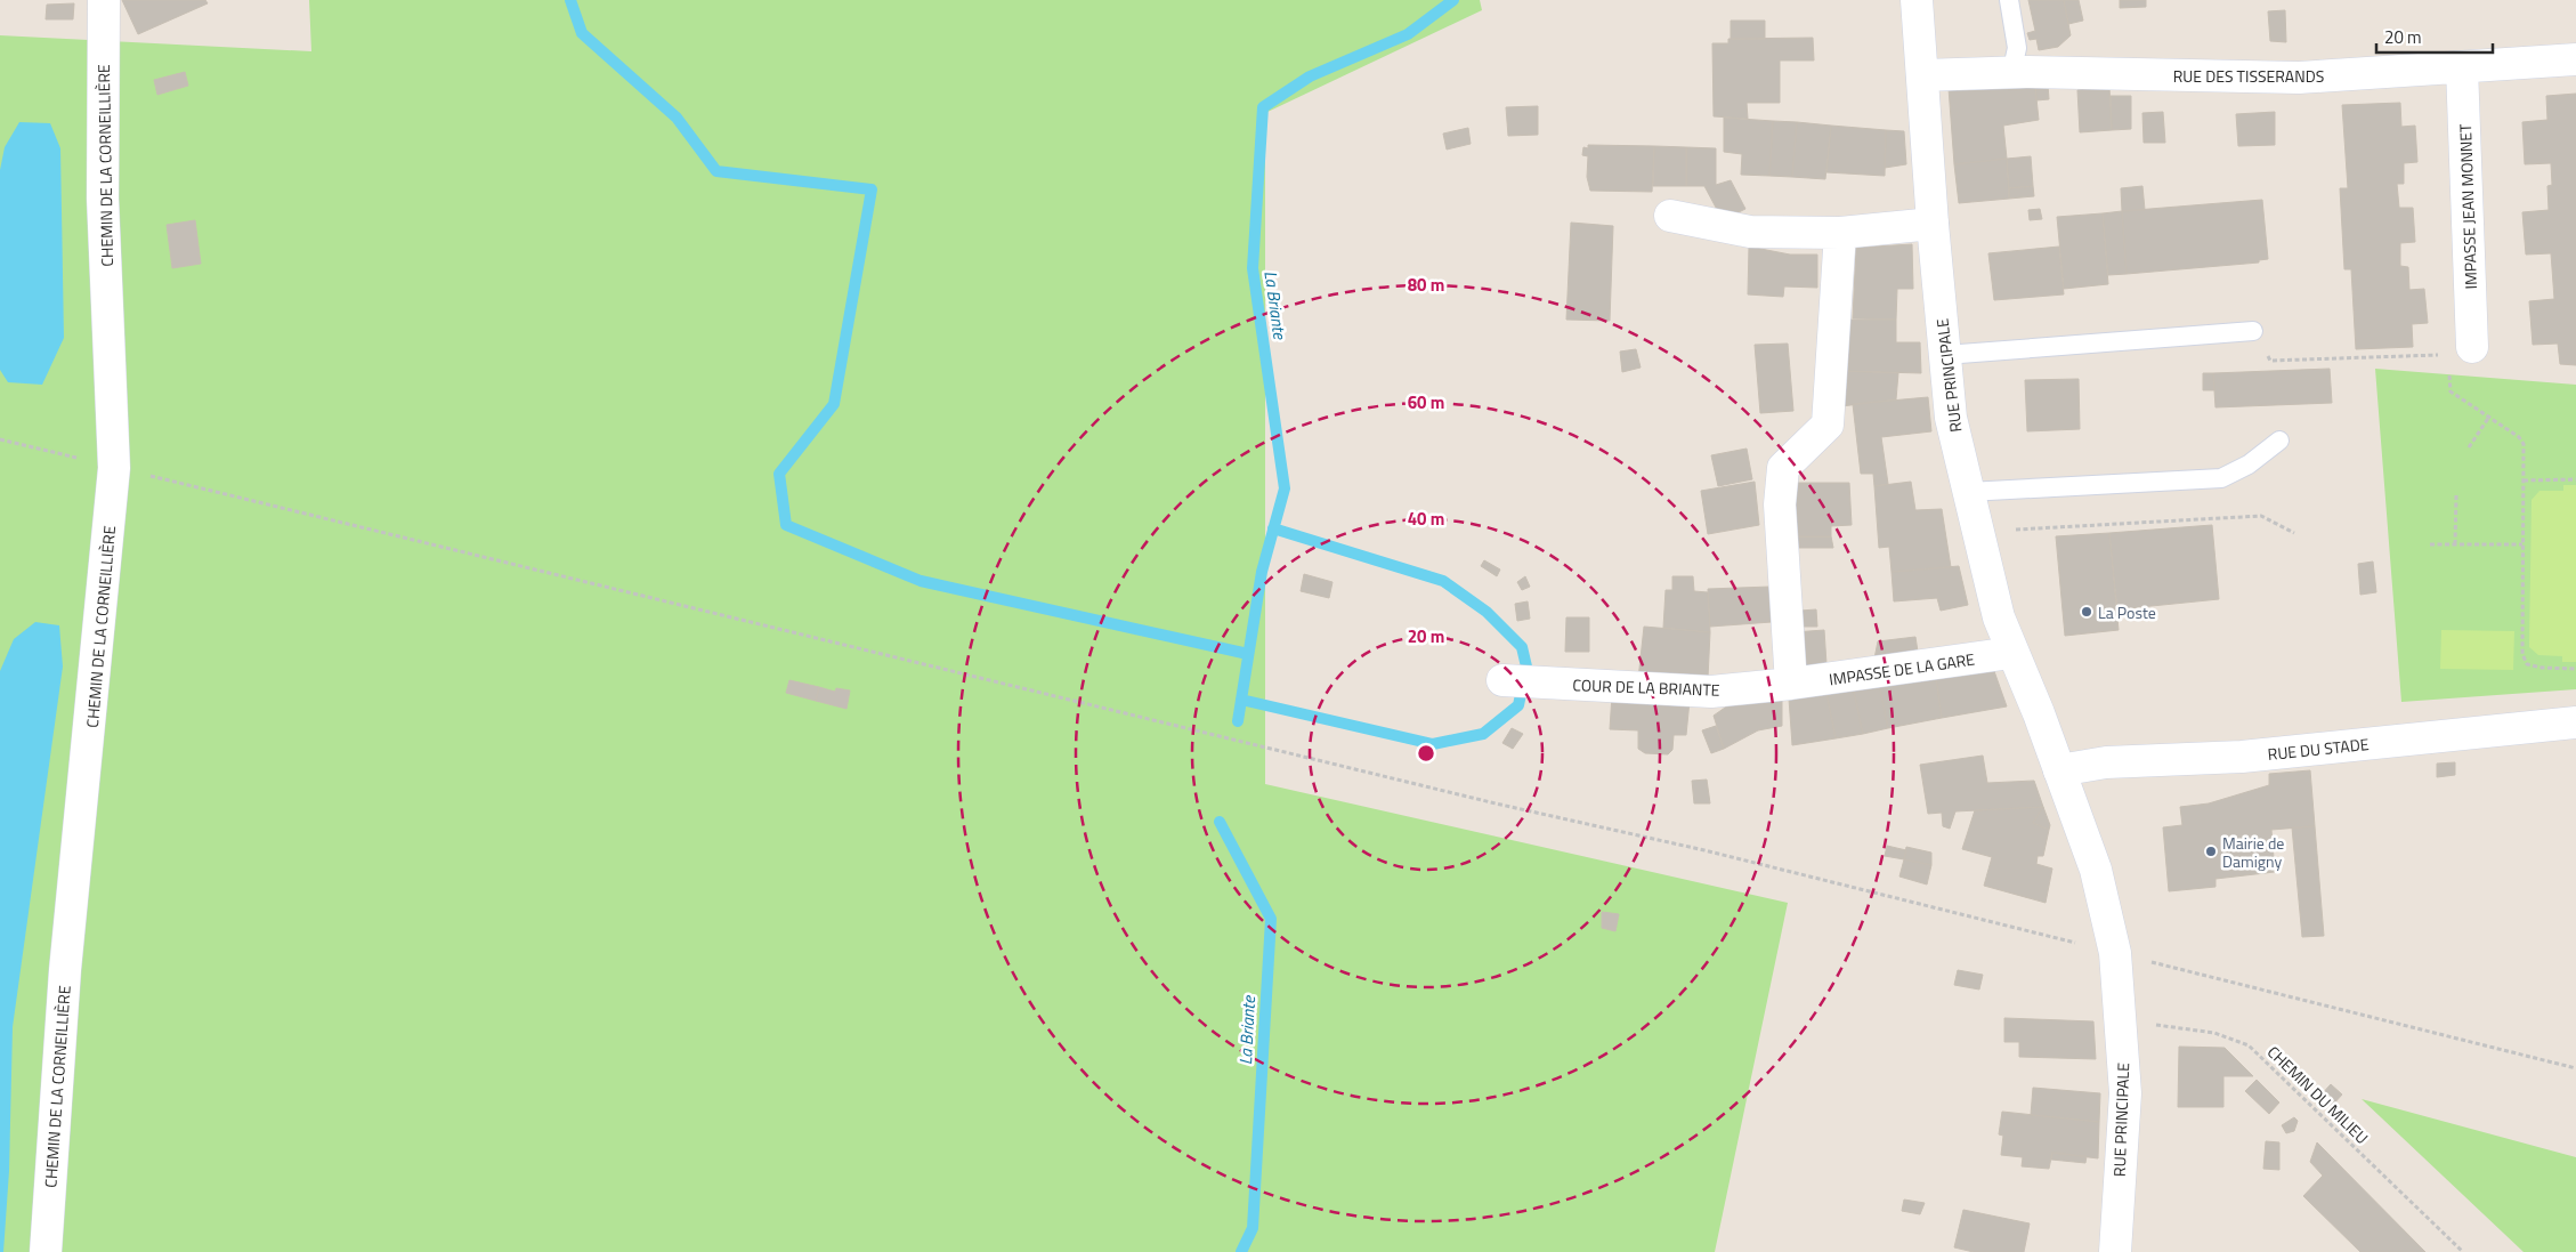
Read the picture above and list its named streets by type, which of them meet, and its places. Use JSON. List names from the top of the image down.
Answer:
{
  "streets": {
    "street": [
      "RUE DES TISSERANDS",
      "CHEMIN DE LA CORNEILLIÈRE",
      "IMPASSE JEAN MONNET",
      "RUE PRINCIPALE",
      "IMPASSE DE LA GARE",
      "COUR DE LA BRIANTE",
      "RUE DU STADE"
    ],
    "path": ["CHEMIN DU MILIEU"]
  },
  "crossings": [
    ["RUE DES TISSERANDS", "IMPASSE JEAN MONNET"],
    ["RUE DES TISSERANDS", "RUE PRINCIPALE"],
    ["RUE PRINCIPALE", "IMPASSE DE LA GARE"],
    ["RUE PRINCIPALE", "RUE DU STADE"],
    ["RUE PRINCIPALE", "CHEMIN DU MILIEU"],
    ["IMPASSE DE LA GARE", "COUR DE LA BRIANTE"]
  ],
  "water": ["La Briante"],
  "places": ["La Poste", "Mairie de Damigny"],
  "scale_bar": "20 m",
  "rings": [
    "80 m",
    "60 m",
    "40 m",
    "20 m"
  ]
}
